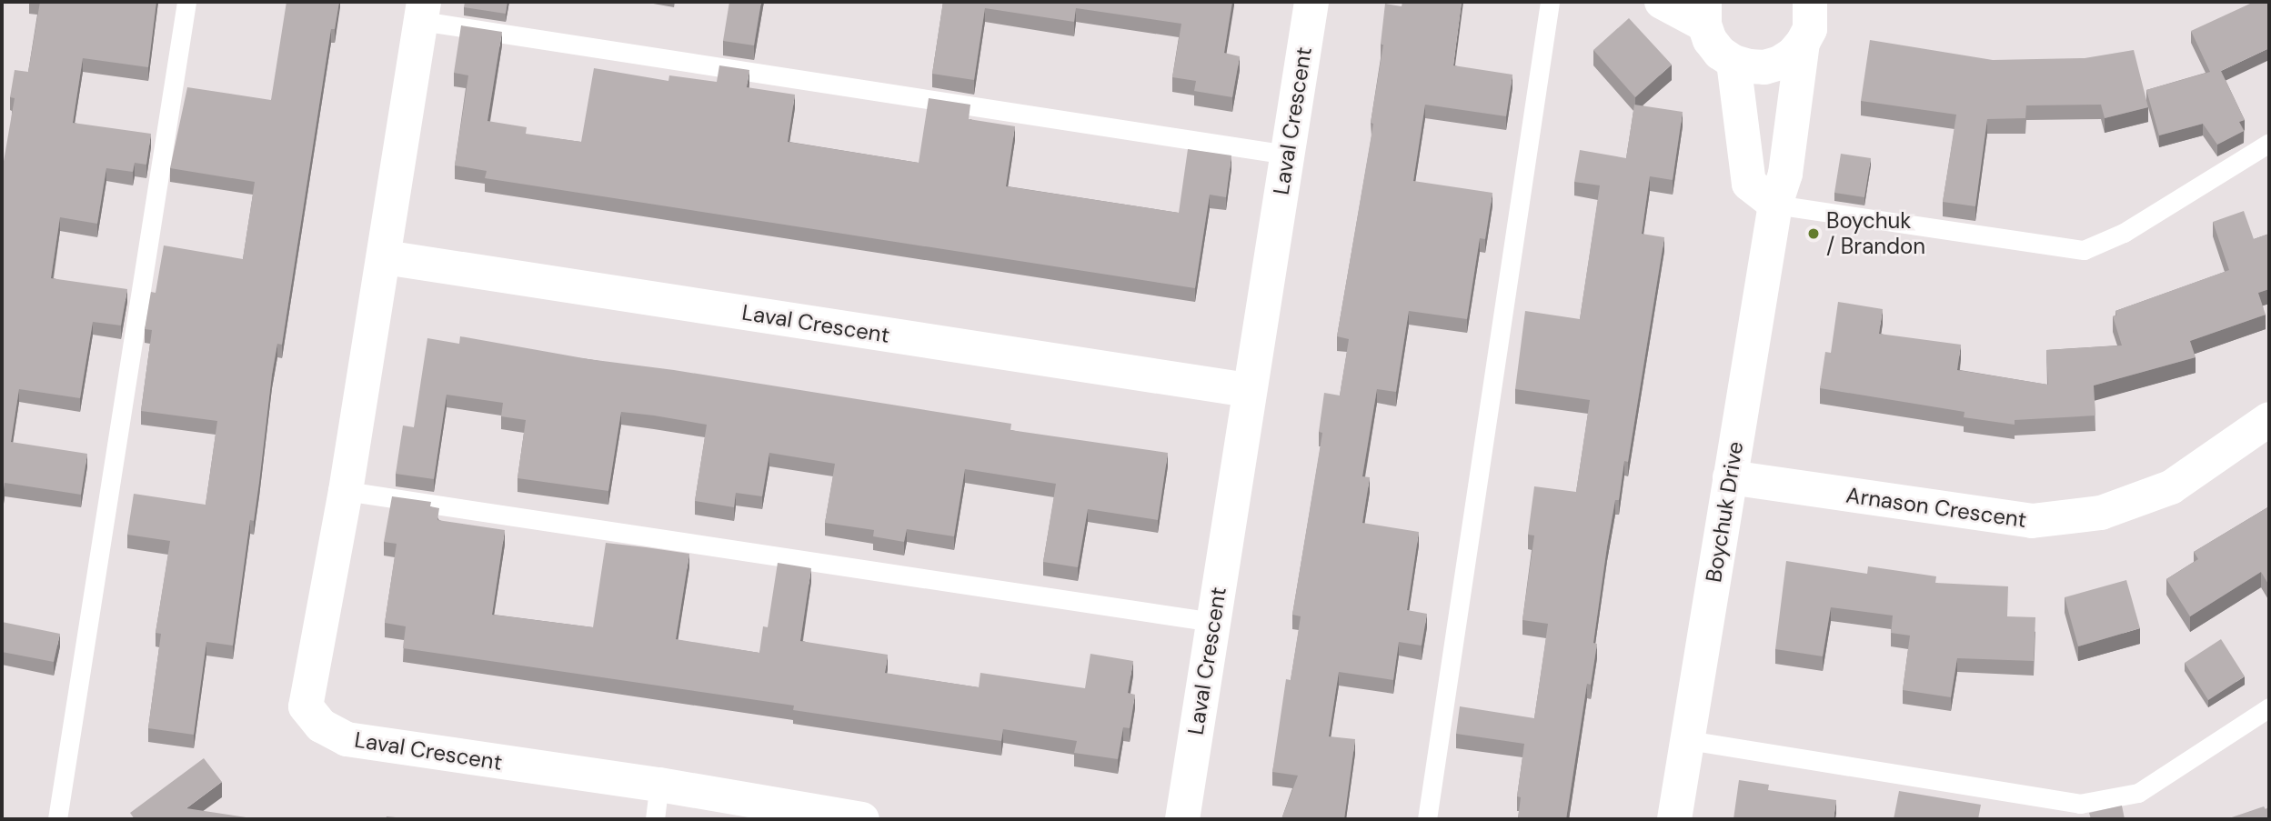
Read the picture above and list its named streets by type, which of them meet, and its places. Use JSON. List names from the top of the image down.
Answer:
{
  "streets": {
    "street": ["Laval Crescent", "Arnason Crescent", "Boychuk Drive"]
  },
  "crossings": [
    ["Arnason Crescent", "Boychuk Drive"]
  ],
  "places": ["Boychuk / Brandon"]
}
